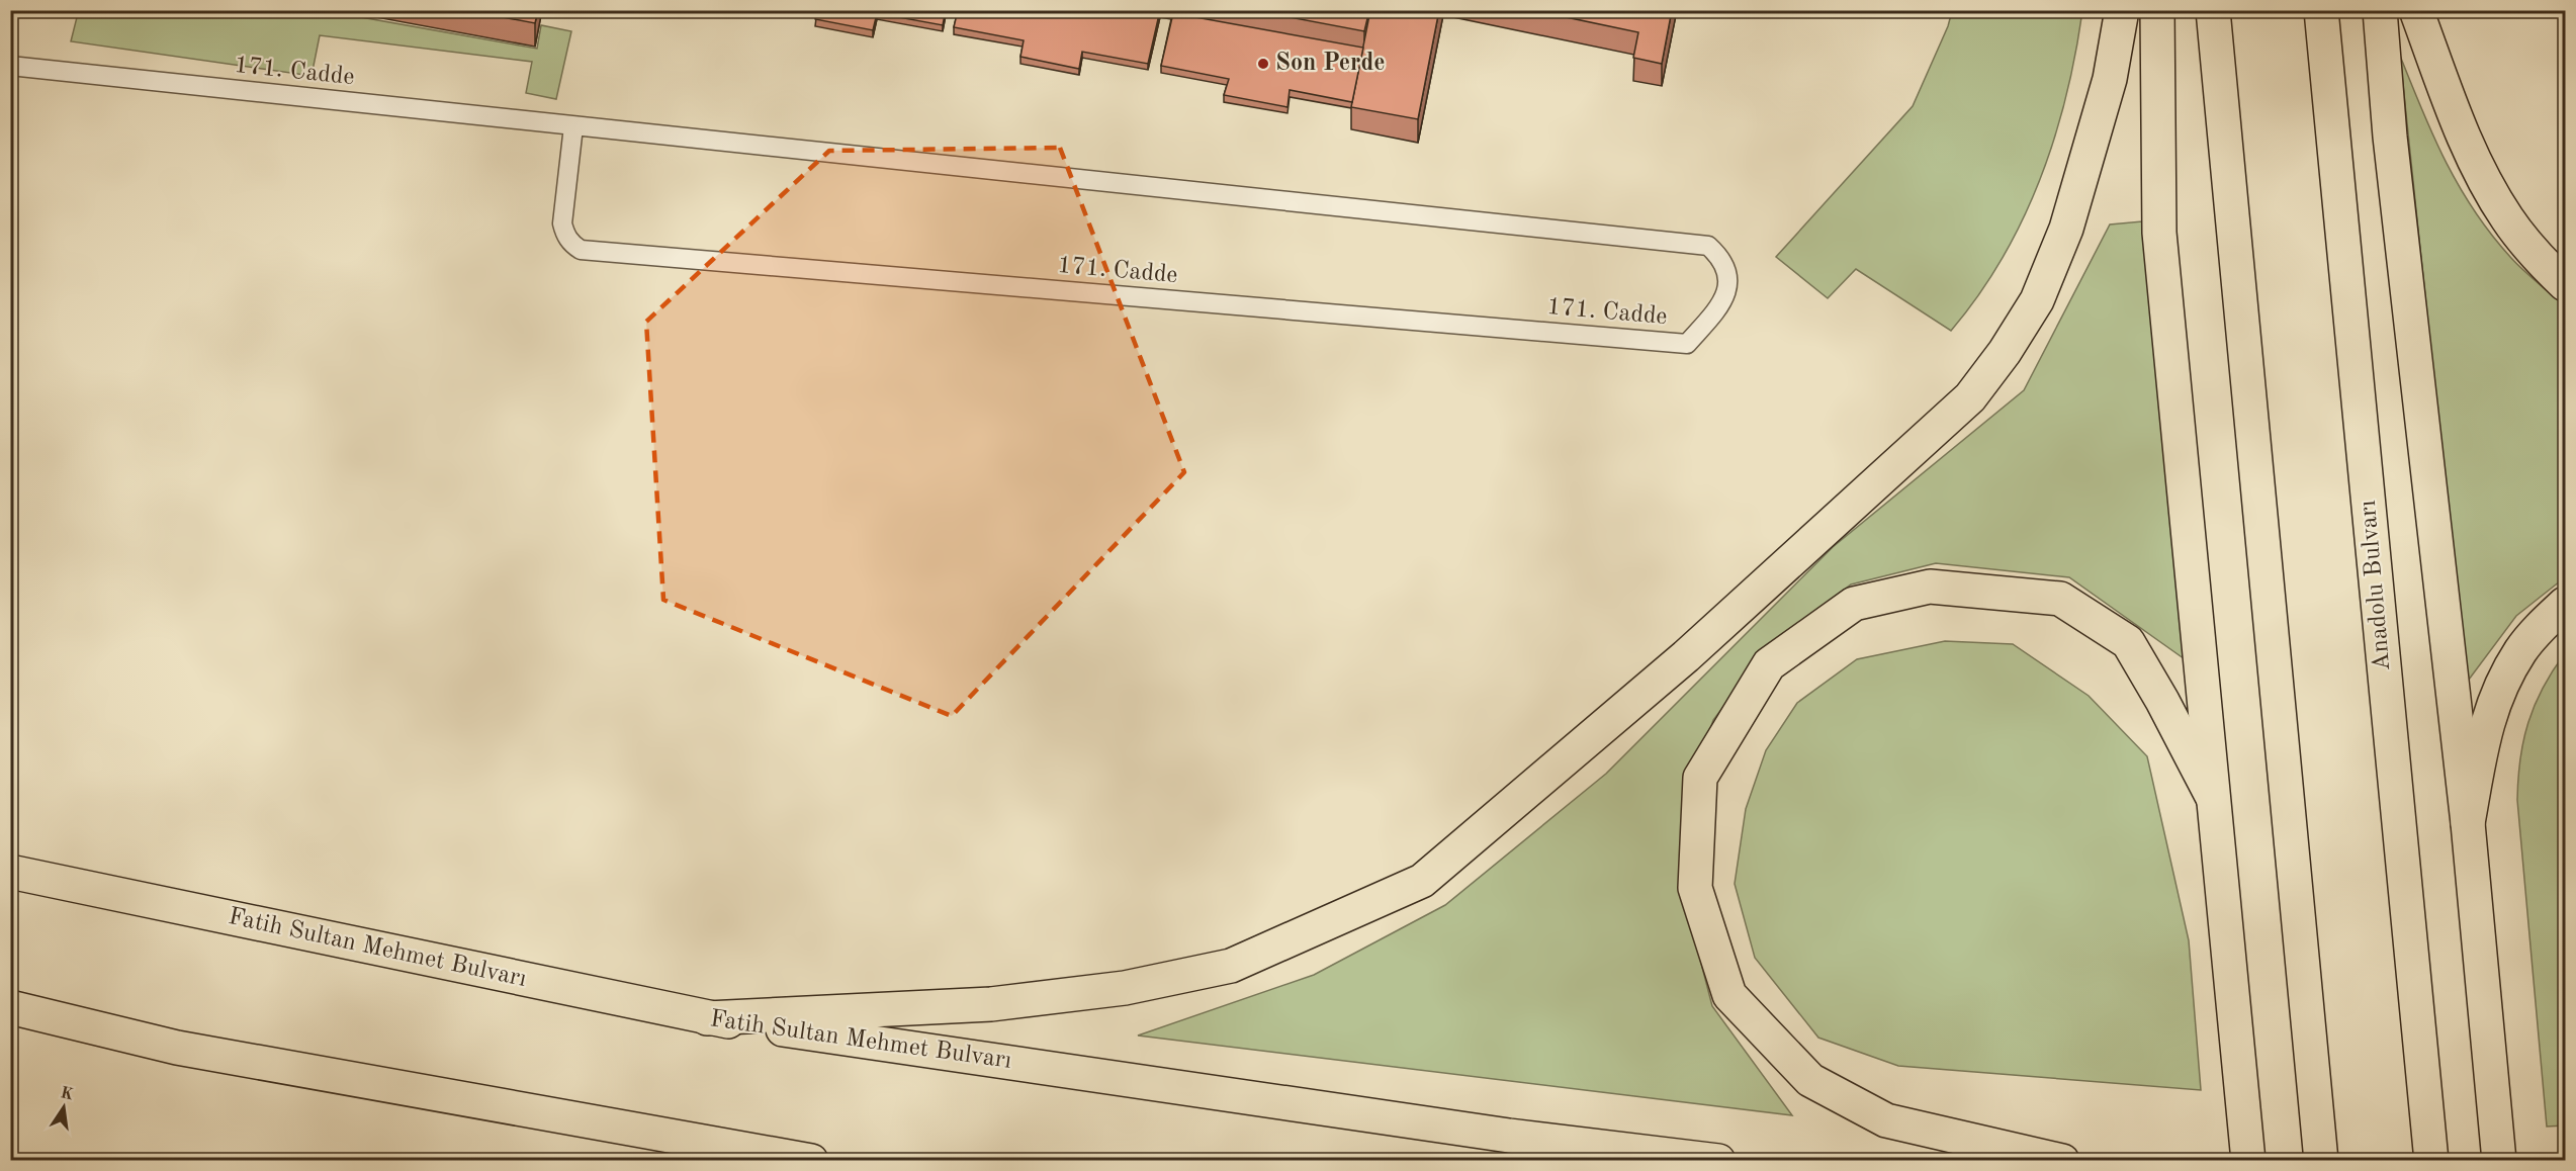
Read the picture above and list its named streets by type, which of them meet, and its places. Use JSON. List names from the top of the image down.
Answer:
{
  "streets": {
    "main road": ["Anadolu Bulvarı", "Fatih Sultan Mehmet Bulvarı"],
    "lane": ["171. Cadde"]
  },
  "places": ["Son Perde"],
  "north": "top"
}
